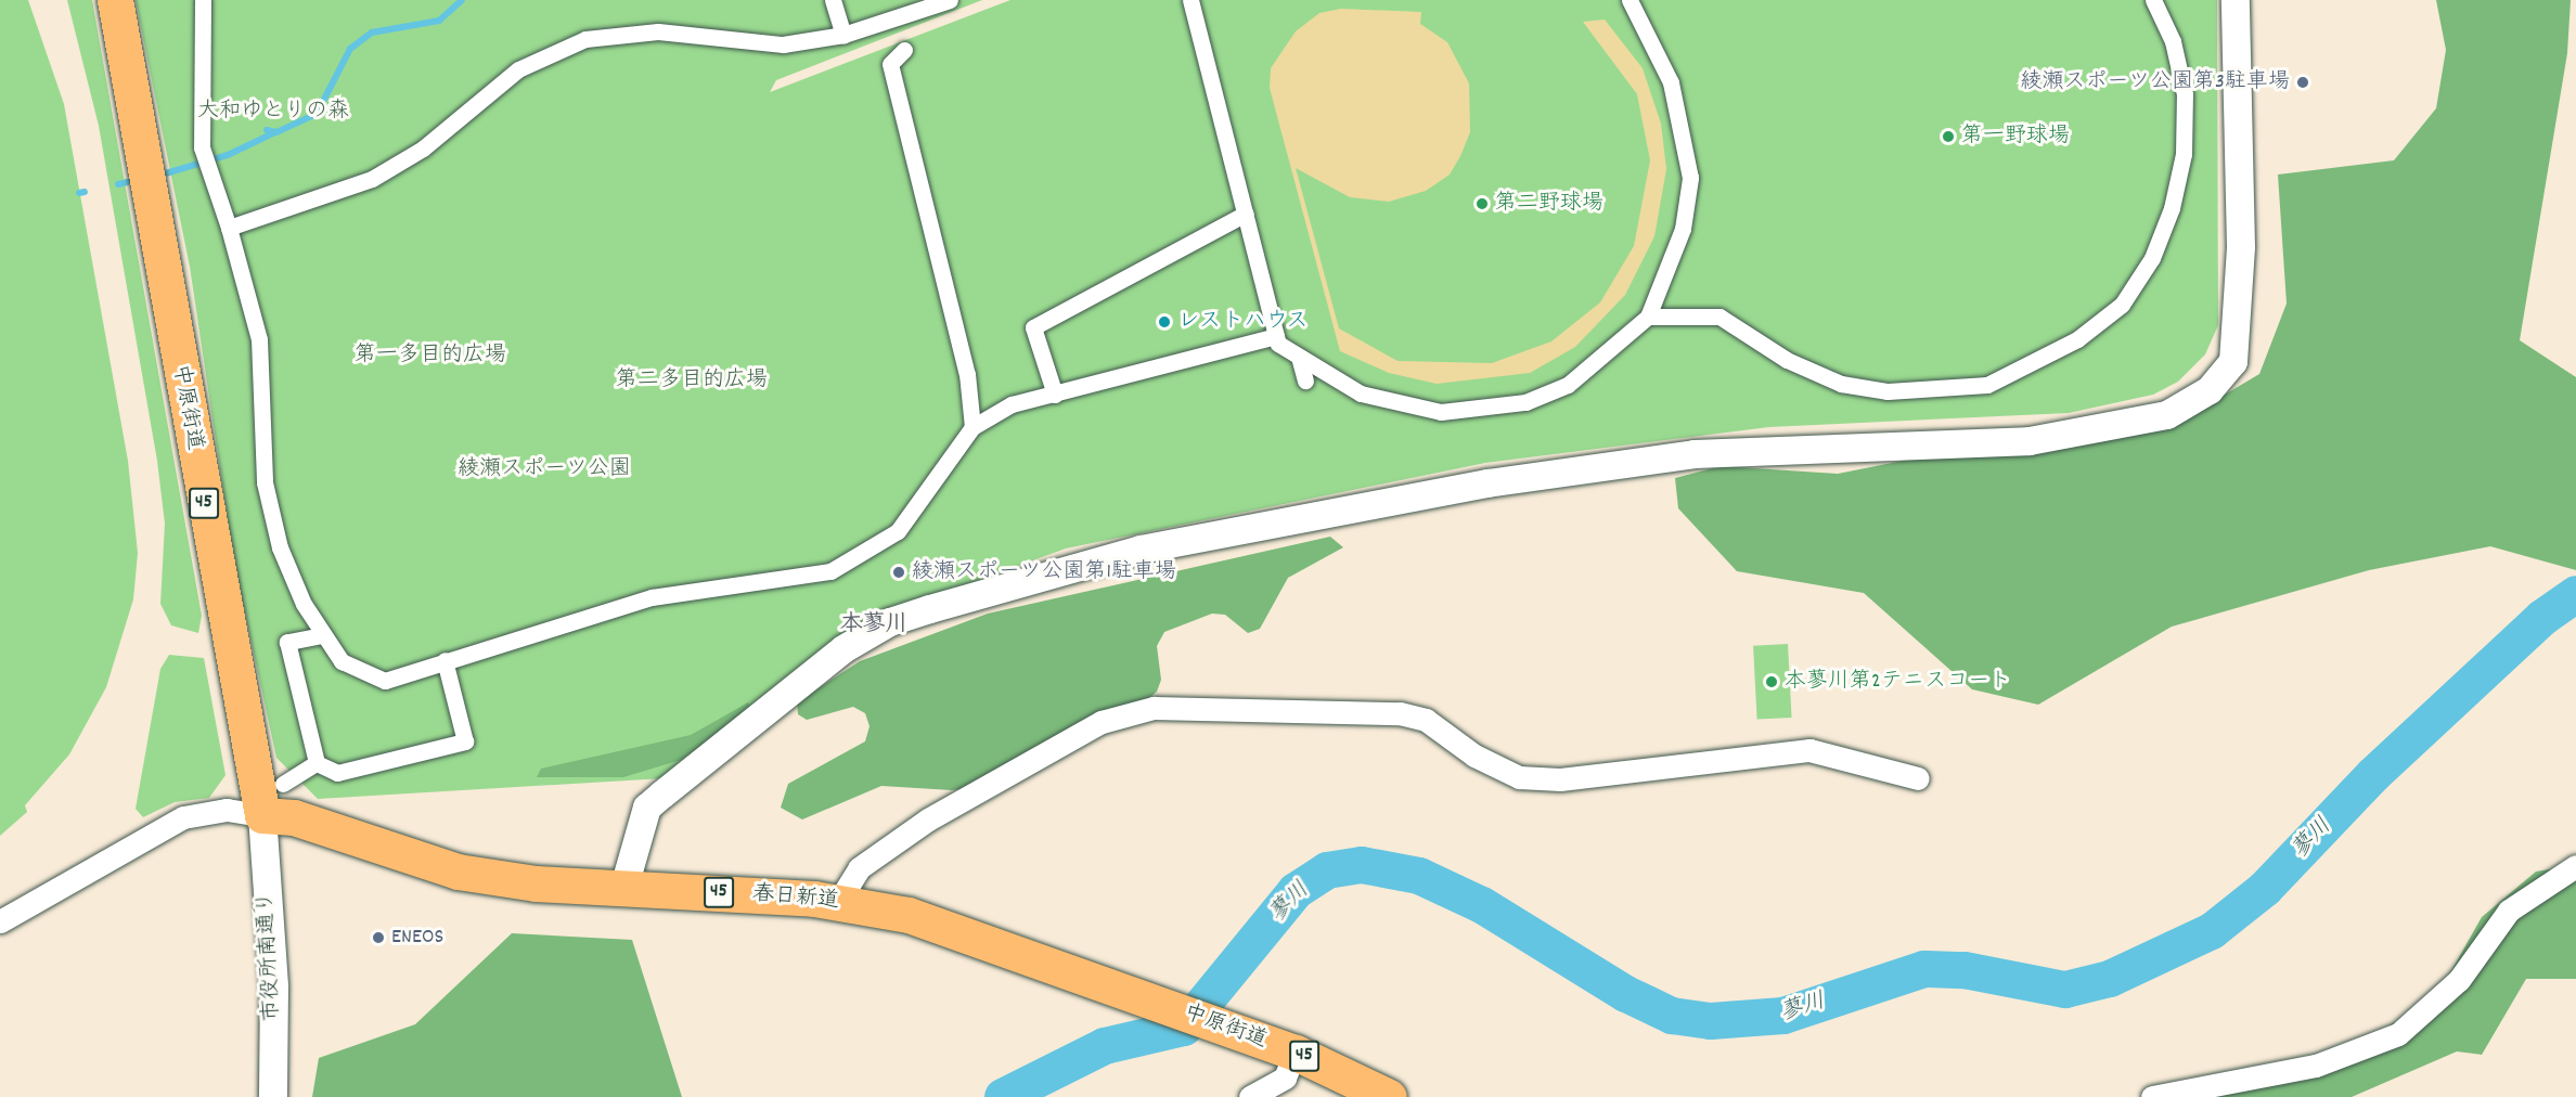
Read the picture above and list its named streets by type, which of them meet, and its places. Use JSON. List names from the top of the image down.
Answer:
{
  "streets": {
    "main road": ["中原街道", "45", "春日新道"],
    "street": ["市役所南通り"]
  },
  "crossings": [
    ["中原街道", "春日新道"],
    ["中原街道", "市役所南通り"],
    ["春日新道", "市役所南通り"]
  ],
  "districts": ["本蓼川"],
  "water": ["蓼川"],
  "parks": [
    "大和ゆとりの森",
    "第一多目的広場",
    "第二多目的広場",
    "綾瀬スポーツ公園"
  ],
  "places": [
    "綾瀬スポーツ公園第3駐車場",
    "第一野球場",
    "第二野球場",
    "レストハウス",
    "綾瀬スポーツ公園第1駐車場",
    "本蓼川第2テニスコート",
    "ENEOS"
  ]
}
